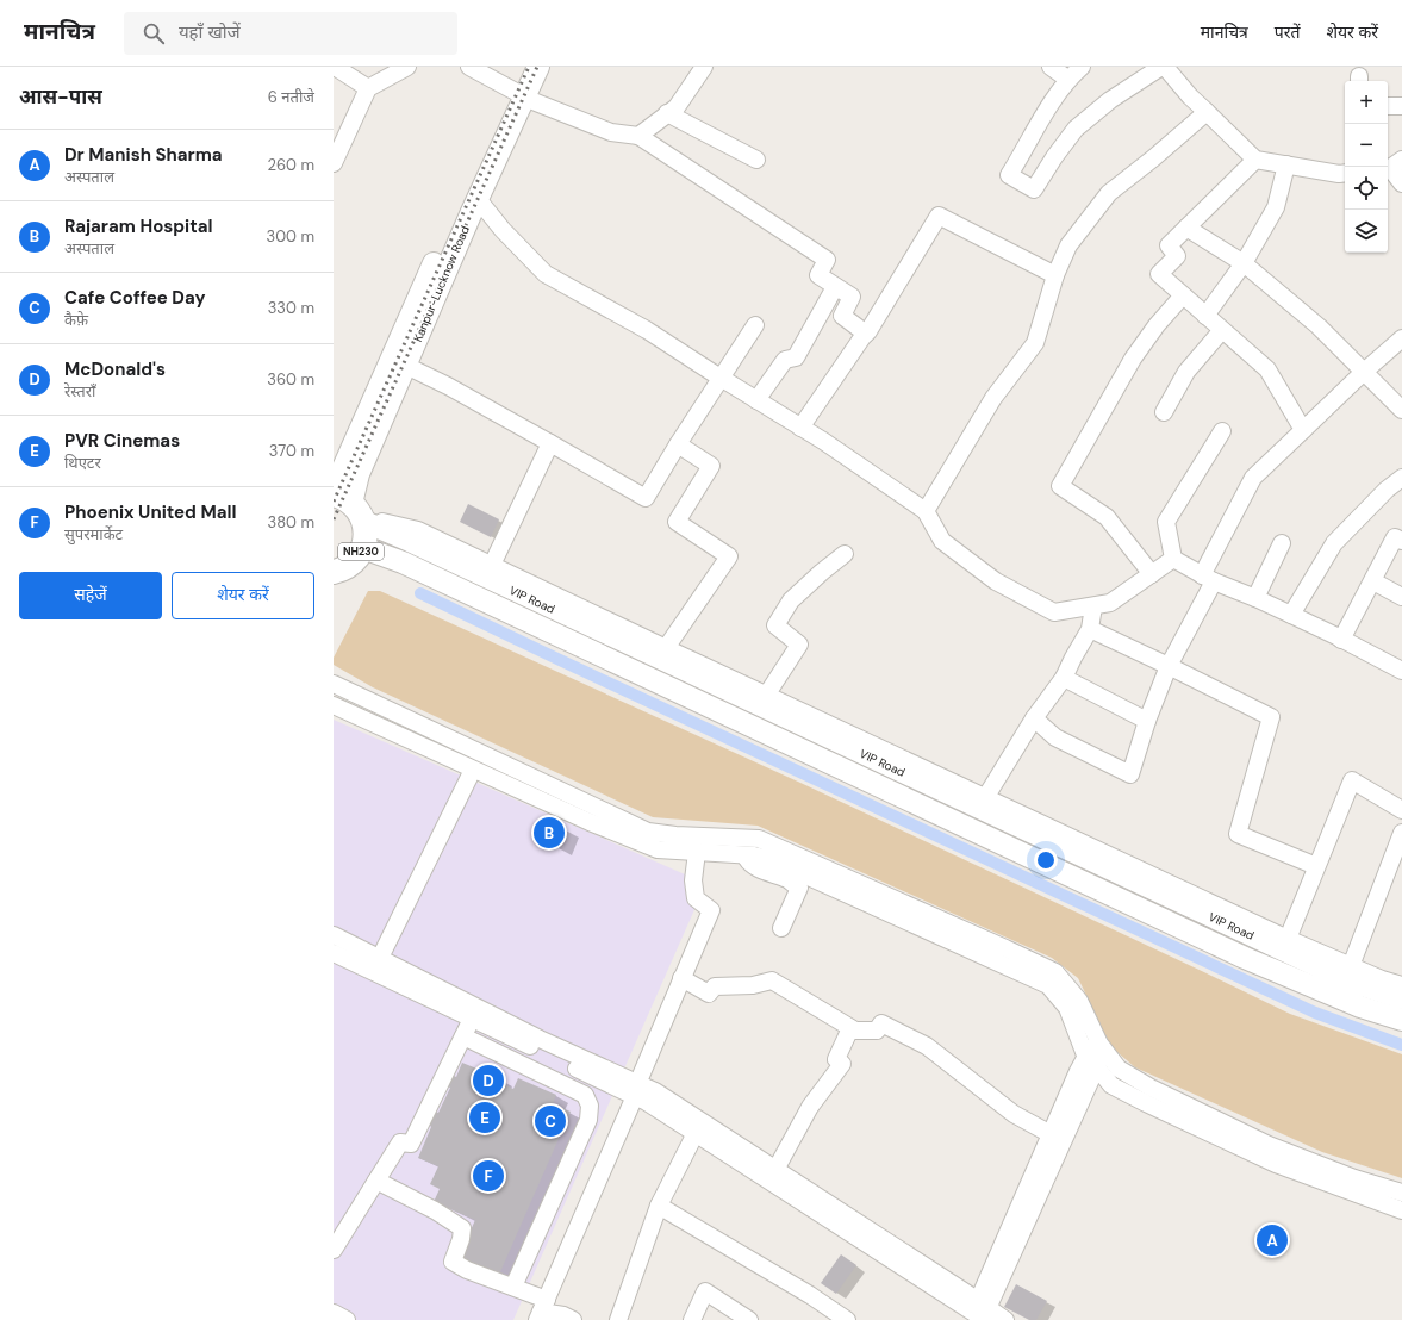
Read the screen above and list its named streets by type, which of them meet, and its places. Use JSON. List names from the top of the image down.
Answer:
{
  "streets": {
    "highway": ["NH230"],
    "main road": ["Kanpur-Lucknow Road", "VIP Road"]
  },
  "crossings": [
    ["Kanpur-Lucknow Road", "NH230"],
    ["Kanpur-Lucknow Road", "VIP Road"],
    ["NH230", "VIP Road"]
  ],
  "page": {
    "header": "मानचित्र",
    "search": "यहाँ खोजें",
    "nav": ["मानचित्र", "परतें", "शेयर करें"],
    "heading": ["आस-पास", "6 नतीजे"],
    "map_buttons": ["+", "−"],
    "list": [
      {
        "mark": "A",
        "name": "Dr Manish Sharma",
        "note": "अस्पताल",
        "value": "260 m"
      },
      {
        "mark": "B",
        "name": "Rajaram Hospital",
        "note": "अस्पताल",
        "value": "300 m"
      },
      {
        "mark": "C",
        "name": "Cafe Coffee Day",
        "note": "कैफ़े",
        "value": "330 m"
      },
      {
        "mark": "D",
        "name": "McDonald's",
        "note": "रेस्तराँ",
        "value": "360 m"
      },
      {
        "mark": "E",
        "name": "PVR Cinemas",
        "note": "थिएटर",
        "value": "370 m"
      },
      {
        "mark": "F",
        "name": "Phoenix United Mall",
        "note": "सुपरमार्केट",
        "value": "380 m"
      }
    ],
    "buttons": ["सहेजें", "शेयर करें"],
    "pins": [
      "B",
      "D",
      "E",
      "C",
      "F",
      "A"
    ]
  }
}
